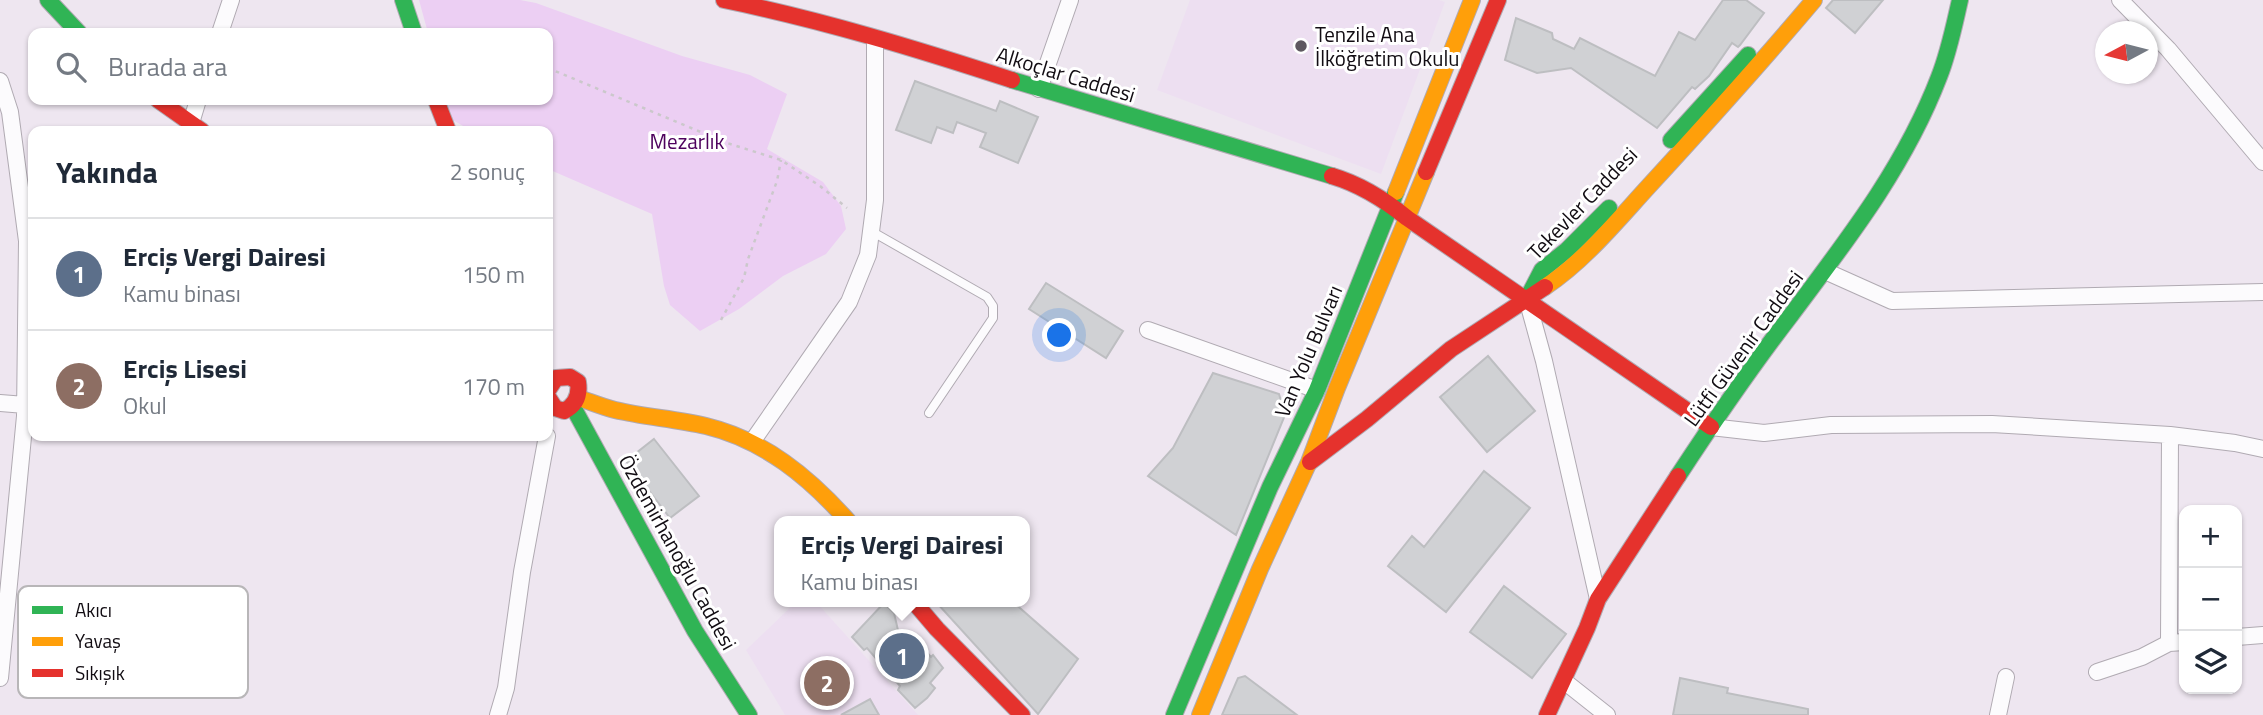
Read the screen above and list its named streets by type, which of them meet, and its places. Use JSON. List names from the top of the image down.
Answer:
{
  "streets": {
    "street": [
      "Alkoçlar Caddesi",
      "Tekevler Caddesi",
      "Lütfi Güvenir Caddesi",
      "Van Yolu Bulvarı",
      "Özdemirhanoğlu Caddesi"
    ]
  },
  "crossings": [
    ["Alkoçlar Caddesi", "Tekevler Caddesi"],
    ["Alkoçlar Caddesi", "Lütfi Güvenir Caddesi"],
    ["Alkoçlar Caddesi", "Van Yolu Bulvarı"]
  ],
  "parks": ["Mezarlık"],
  "places": ["Tenzile Ana İlköğretim Okulu"],
  "legend": ["Akıcı", "Yavaş", "Sıkışık"],
  "north": "left",
  "page": {
    "search": "Burada ara",
    "heading": ["Yakında", "2 sonuç"],
    "list": [
      {
        "mark": "1",
        "name": "Erciş Vergi Dairesi",
        "note": "Kamu binası",
        "value": "150 m"
      },
      {
        "mark": "2",
        "name": "Erciş Lisesi",
        "note": "Okul",
        "value": "170 m"
      }
    ],
    "map_buttons": ["+", "−"],
    "popup": ["Erciş Vergi Dairesi", "Kamu binası"],
    "pins": ["1", "2"]
  }
}
